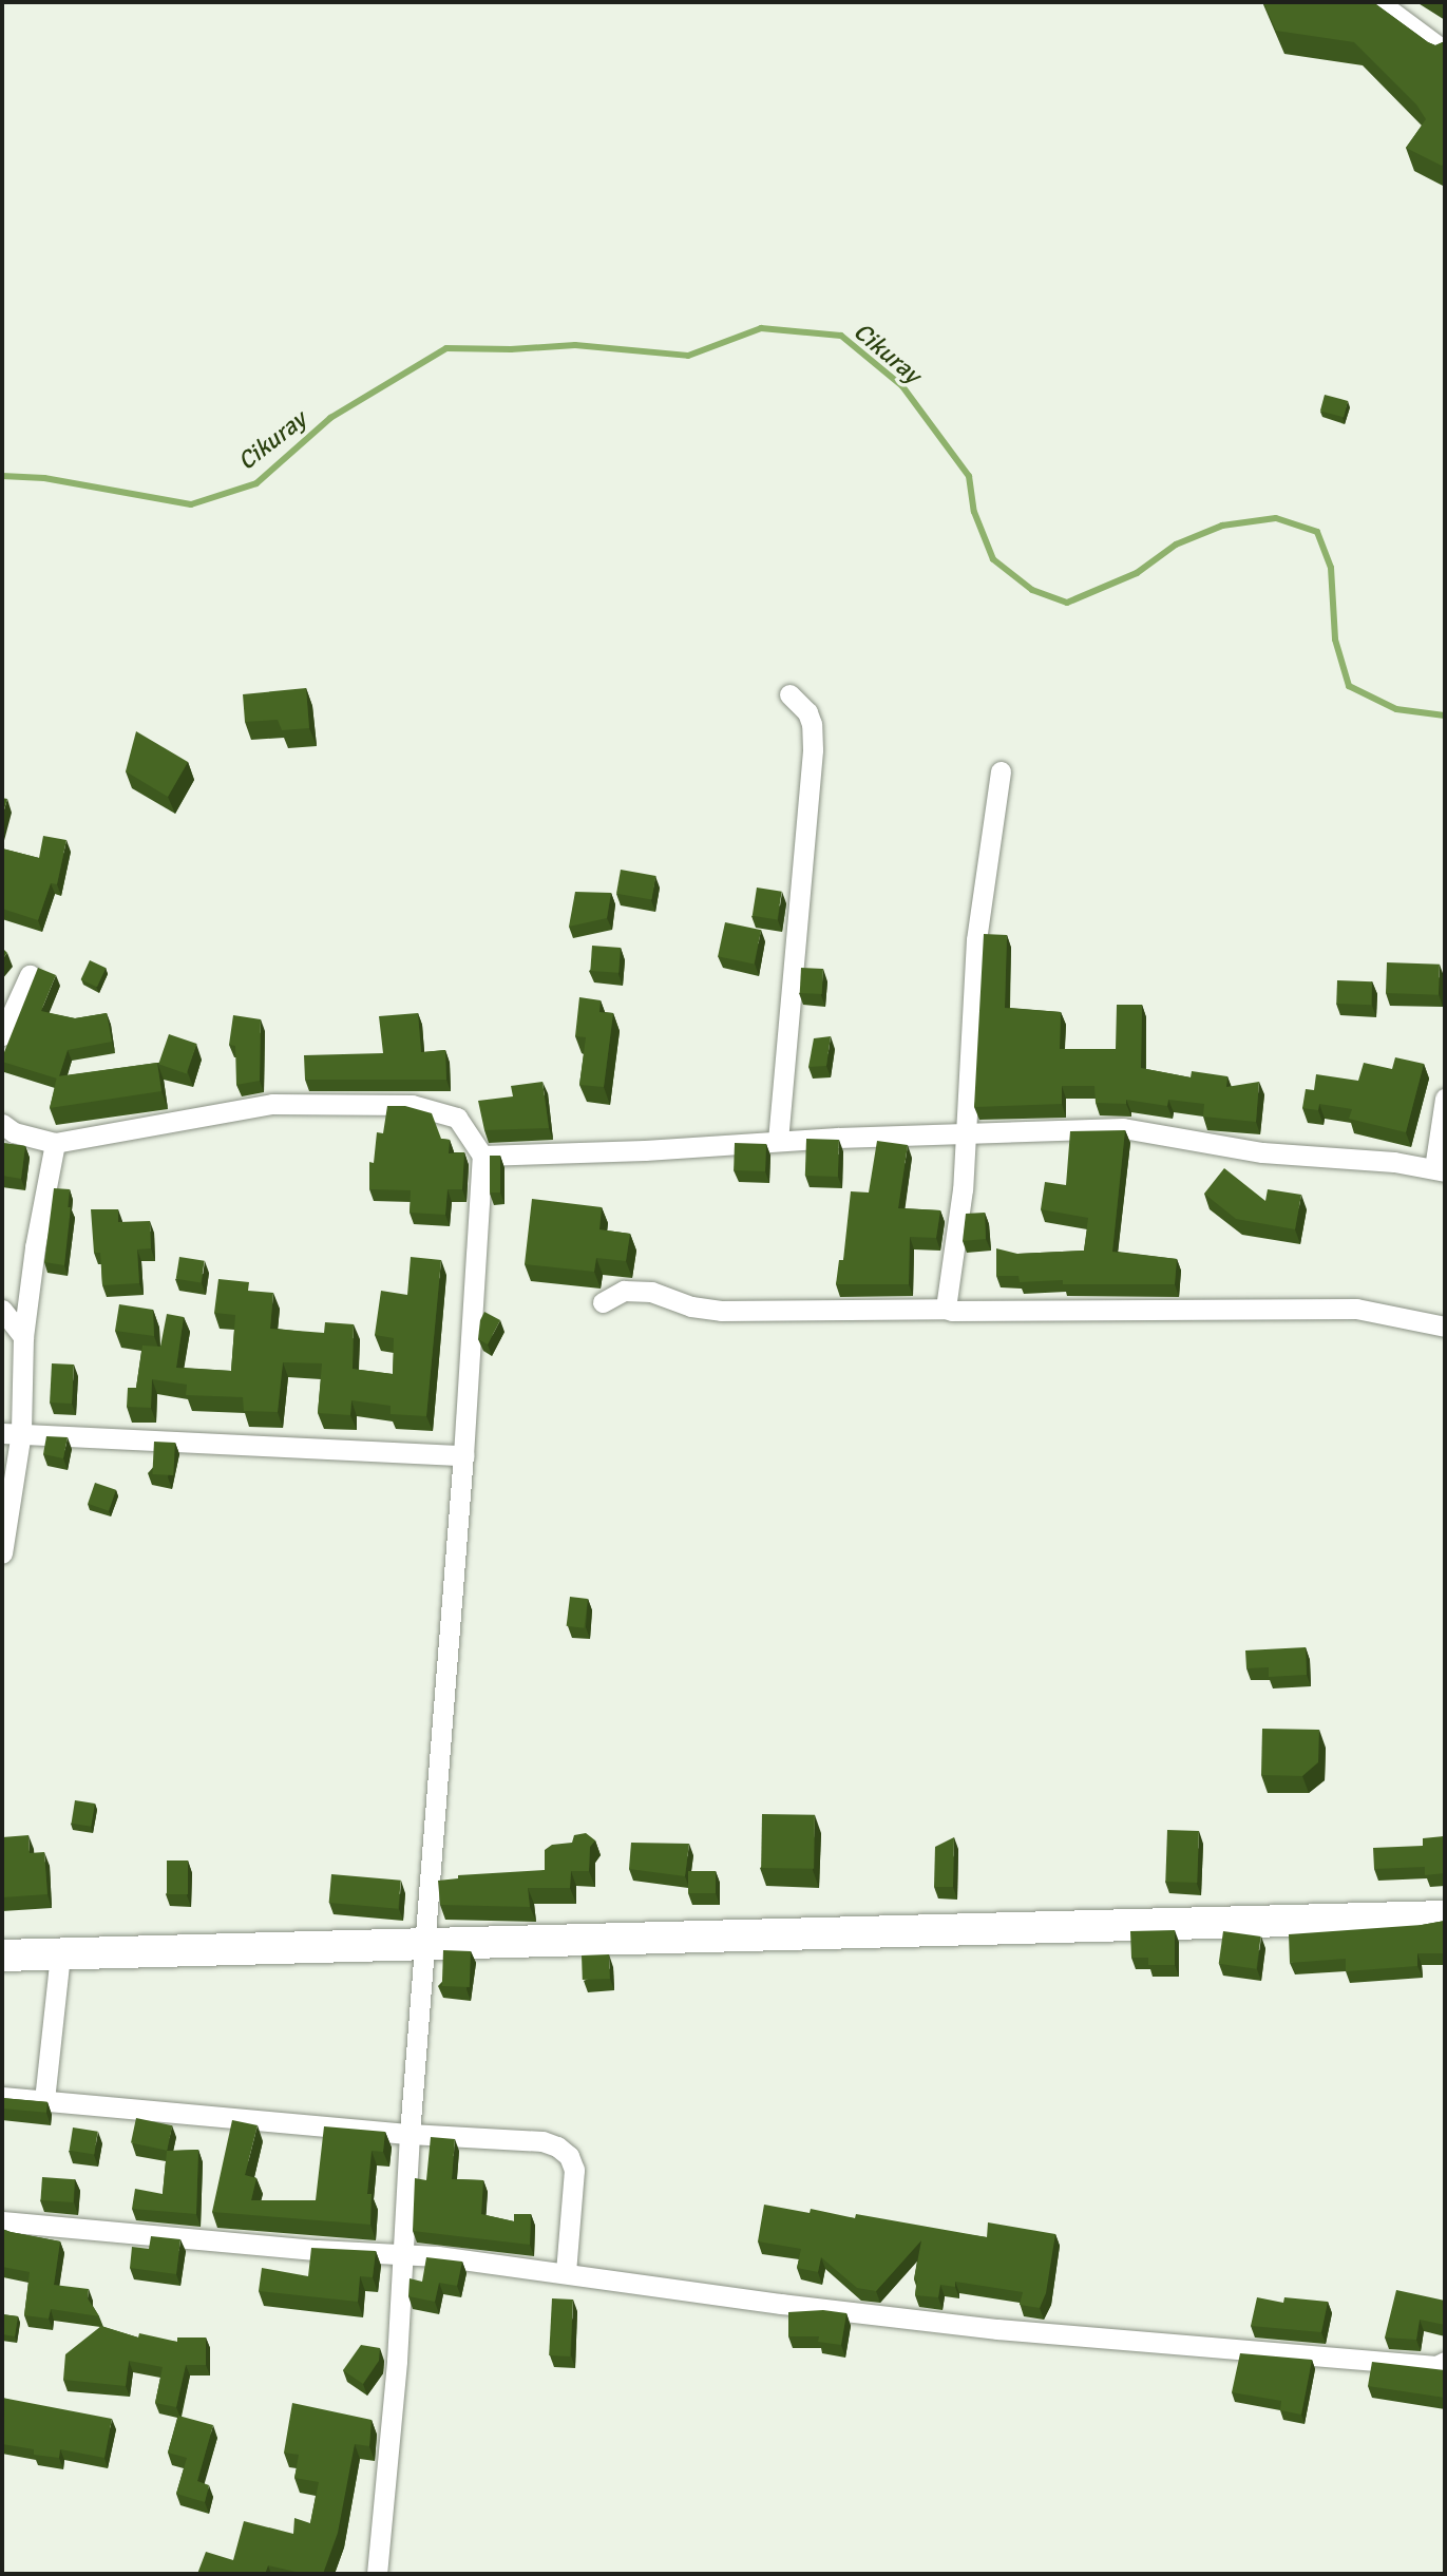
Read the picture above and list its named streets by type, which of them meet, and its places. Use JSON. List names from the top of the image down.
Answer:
{
  "water": ["Cikuray"]
}
